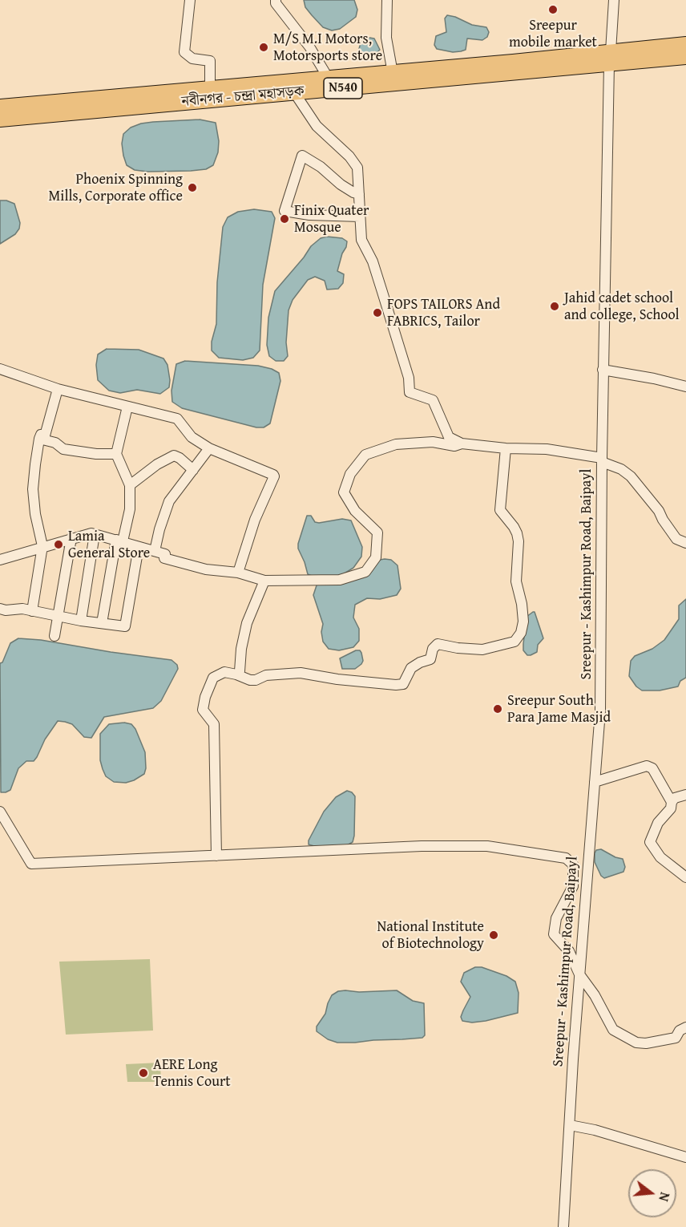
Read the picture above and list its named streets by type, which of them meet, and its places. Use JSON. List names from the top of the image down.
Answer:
{
  "streets": {
    "highway": ["N540", "নবীনগর - চন্দ্রা মহাসড়ক"],
    "street": ["Sreepur - Kashimpur Road, Baipayl"]
  },
  "crossings": [
    ["নবীনগর - চন্দ্রা মহাসড়ক", "Sreepur - Kashimpur Road, Baipayl"]
  ],
  "places": [
    "Sreepur mobile market",
    "M/S M.I Motors, Motorsports store",
    "Phoenix Spinning Mills, Corporate office",
    "Finix Quater Mosque",
    "Jahid cadet school and college, School",
    "FOPS TAILORS And FABRICS, Tailor",
    "Lamia General Store",
    "Sreepur South Para Jame Masjid",
    "National Institute of Biotechnology",
    "AERE Long Tennis Court"
  ],
  "north": "right"
}
